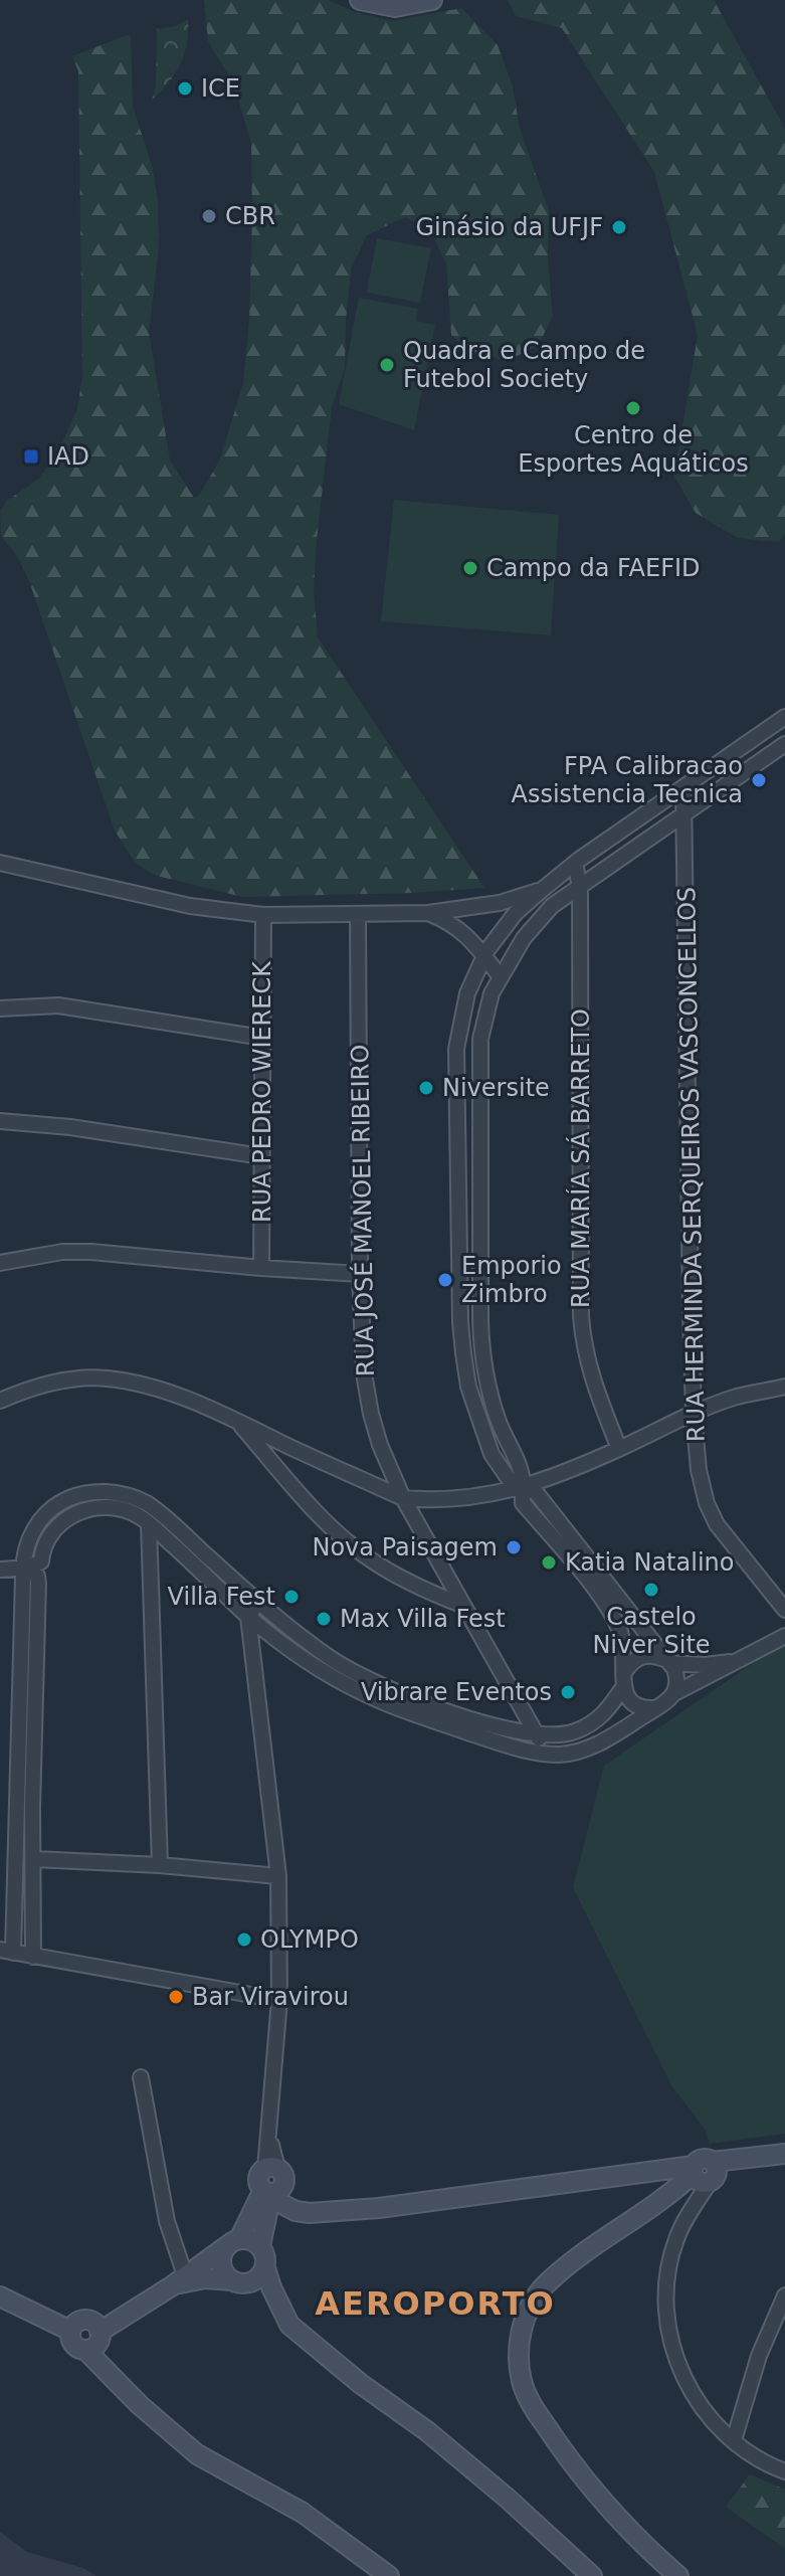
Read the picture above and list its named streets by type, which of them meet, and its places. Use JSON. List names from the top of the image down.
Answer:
{
  "streets": {
    "street": [
      "RUA PEDRO WIERECK",
      "RUA MARÍA SÁ BARRETO",
      "RUA HERMINDA SERQUEIROS VASCONCELLOS",
      "RUA JOSÉ MANOEL RIBEIRO"
    ]
  },
  "districts": ["AEROPORTO"],
  "places": {
    "other": [
      "ICE",
      "CBR",
      "Ginásio da UFJF",
      "Quadra e Campo de Futebol Society",
      "Centro de Esportes Aquáticos",
      "Campo da FAEFID",
      "FPA Calibracao Assistencia Tecnica",
      "Niversite",
      "Emporio Zimbro",
      "Nova Paisagem",
      "Katia Natalino",
      "Castelo Niver Site",
      "Villa Fest",
      "Max Villa Fest",
      "Vibrare Eventos",
      "OLYMPO",
      "Bar Viravirou"
    ],
    "transit": ["IAD"]
  }
}
